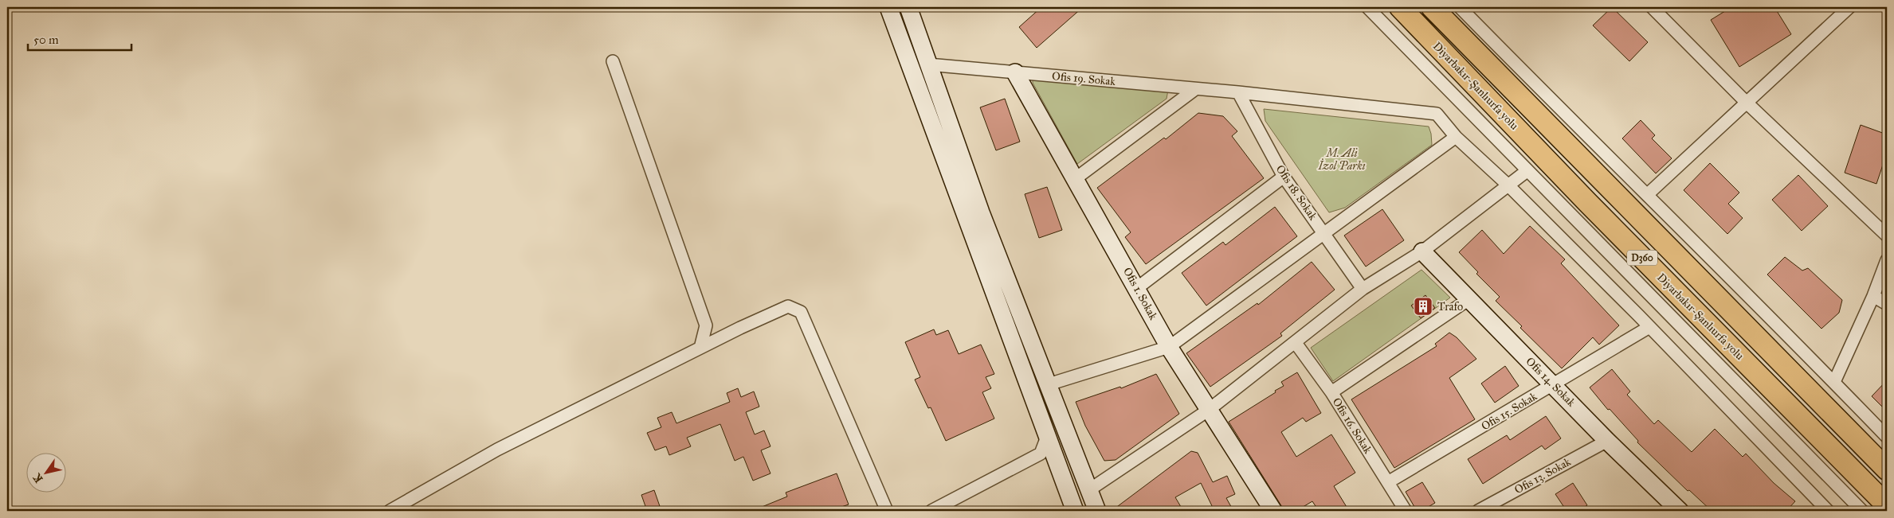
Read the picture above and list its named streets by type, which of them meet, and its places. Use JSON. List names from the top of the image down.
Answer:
{
  "streets": {
    "highway": ["Diyarbakır-Şanlıurfa yolu", "D360"],
    "main road": ["Ofis 1. Sokak", "Ofis 14. Sokak"],
    "street": [
      "Ofis 19. Sokak",
      "Ofis 18. Sokak",
      "Ofis 15. Sokak",
      "Ofis 16. Sokak",
      "Ofis 13. Sokak"
    ]
  },
  "crossings": [
    ["Ofis 19. Sokak", "Ofis 18. Sokak"],
    ["Ofis 19. Sokak", "Ofis 1. Sokak"],
    ["Ofis 14. Sokak", "Ofis 15. Sokak"],
    ["Ofis 14. Sokak", "Ofis 13. Sokak"],
    ["Ofis 15. Sokak", "Ofis 16. Sokak"]
  ],
  "parks": ["M. Ali İzol Parkı"],
  "places": {
    "building": ["Trafo"]
  },
  "scale_bar": "50 m",
  "north": "bottom left"
}
